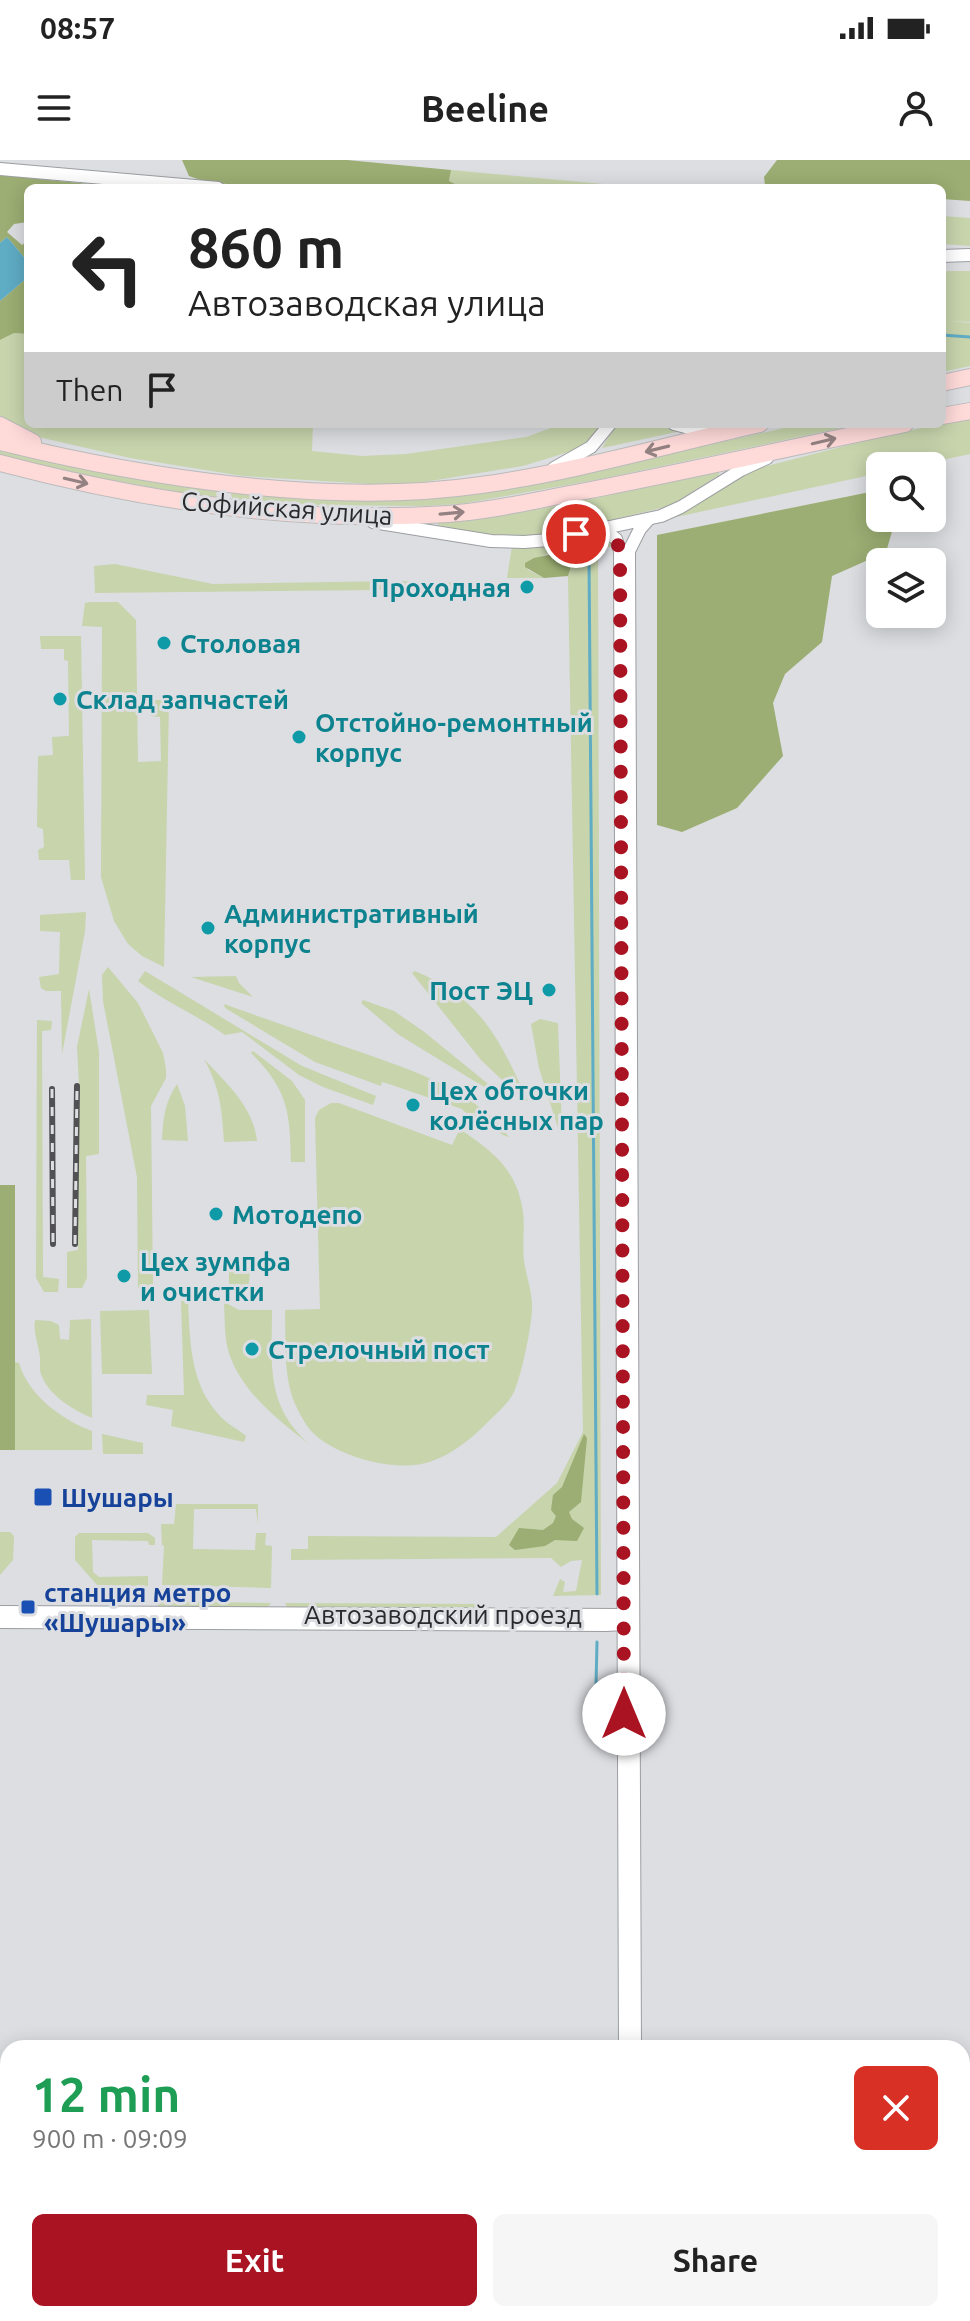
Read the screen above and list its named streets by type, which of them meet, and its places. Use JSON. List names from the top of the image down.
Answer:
{
  "streets": {
    "main road": ["Софийская улица"],
    "street": ["Автозаводский проезд"]
  },
  "places": {
    "other": [
      "Проходная",
      "Столовая",
      "Склад запчастей",
      "Отстойно-ремонтный корпус",
      "Административный корпус",
      "Пост ЭЦ",
      "Цех обточки колёсных пар",
      "Мотодепо",
      "Цех зумпфа и очистки",
      "Стрелочный пост"
    ],
    "transit": ["Шушары", "станция метро «Шушары»"]
  },
  "page": {
    "status": "08:57",
    "header": "Beeline",
    "turn": ["860 m", "Автозаводская улица"],
    "then": "Then",
    "heading": ["12 min", "900 m · 09:09"],
    "buttons": ["Exit", "Share"]
  }
}
